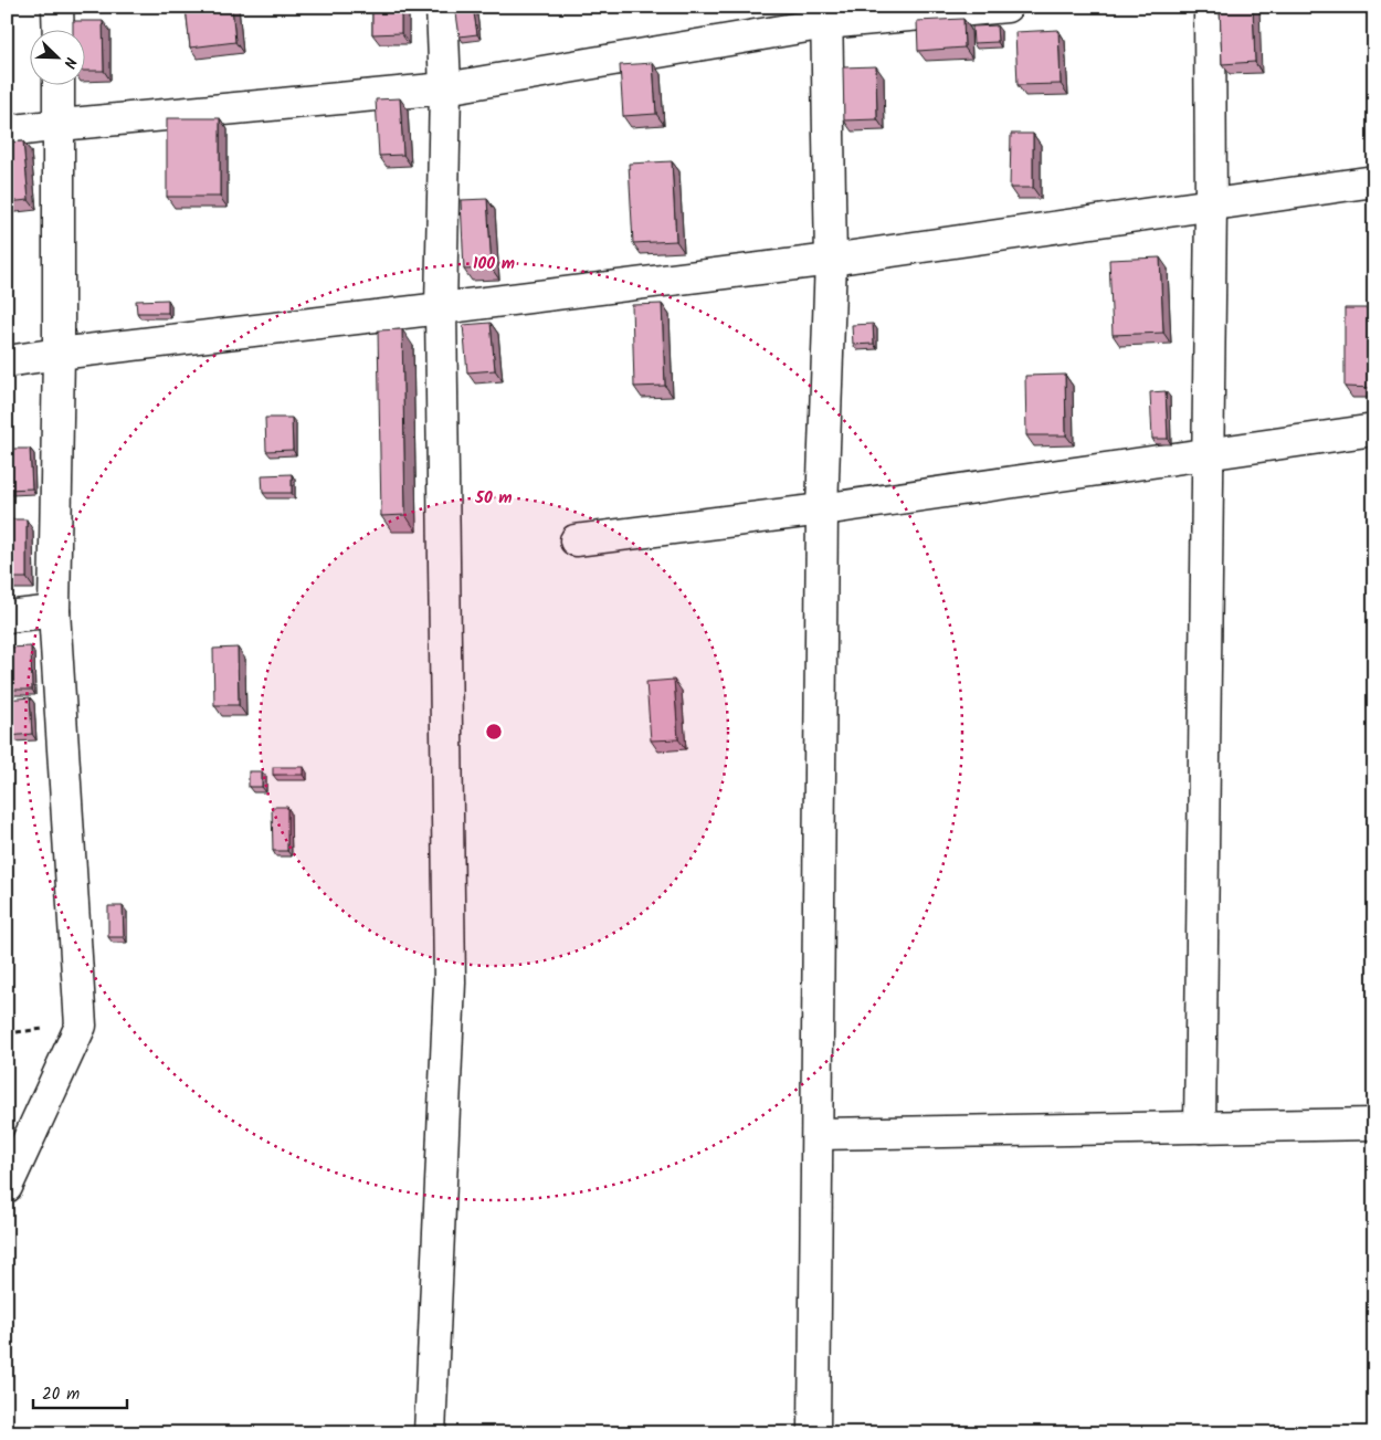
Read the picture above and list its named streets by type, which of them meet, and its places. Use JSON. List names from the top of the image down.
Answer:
{
  "scale_bar": "20 m",
  "north": "bottom right",
  "rings": ["100 m", "50 m"]
}
